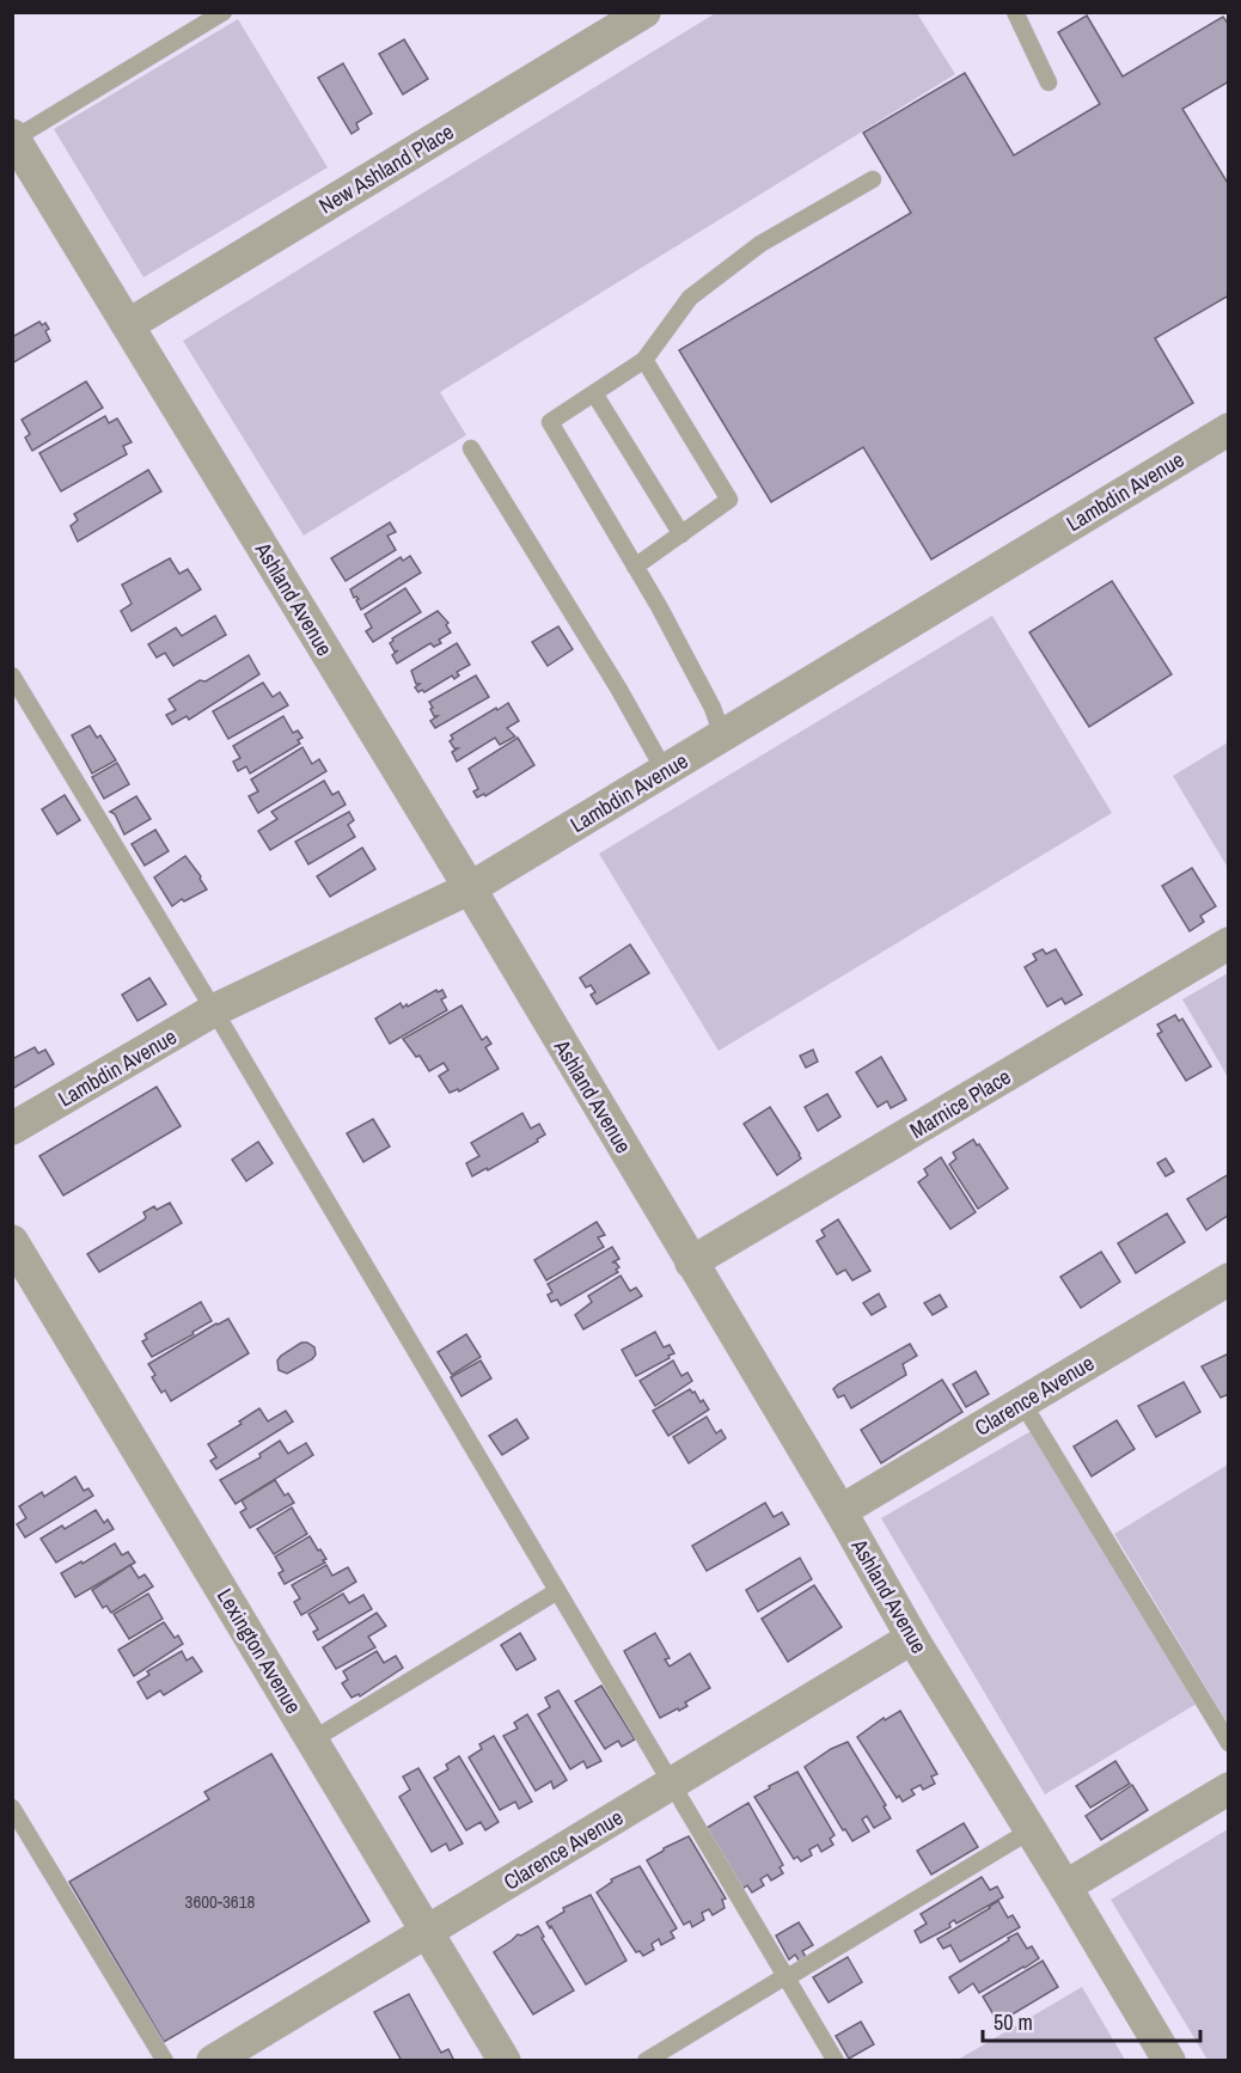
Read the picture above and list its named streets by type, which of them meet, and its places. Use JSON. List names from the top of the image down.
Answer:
{
  "streets": {
    "street": [
      "New Ashland Place",
      "Lambdin Avenue",
      "Ashland Avenue",
      "Marnice Place",
      "Clarence Avenue",
      "Lexington Avenue"
    ]
  },
  "crossings": [
    ["New Ashland Place", "Ashland Avenue"],
    ["Lambdin Avenue", "Ashland Avenue"],
    ["Ashland Avenue", "Marnice Place"],
    ["Ashland Avenue", "Clarence Avenue"],
    ["Clarence Avenue", "Lexington Avenue"]
  ],
  "house_numbers": ["3600-3618"],
  "scale_bar": "50 m"
}
